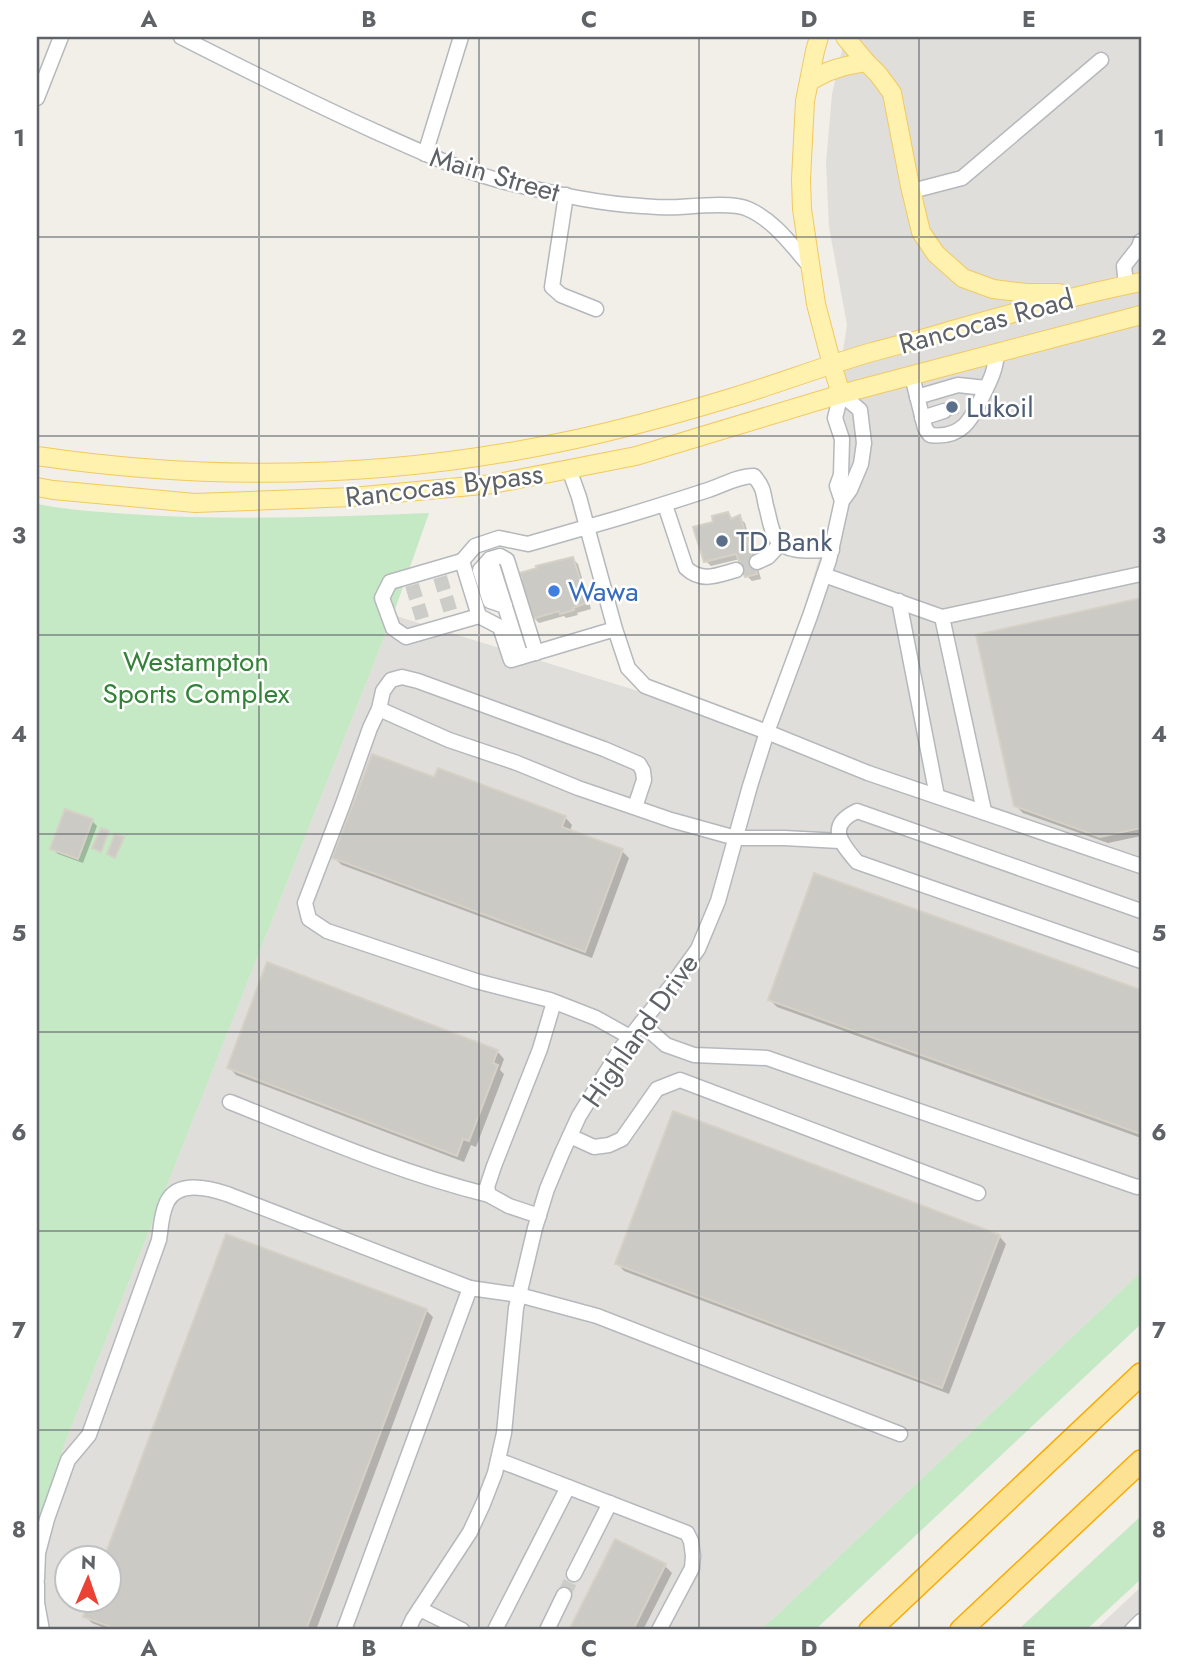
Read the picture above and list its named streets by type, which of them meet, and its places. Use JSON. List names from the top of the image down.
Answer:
{
  "streets": {
    "main road": ["Rancocas Road", "Rancocas Bypass"],
    "street": ["Main Street", "Highland Drive"]
  },
  "crossings": [
    ["Rancocas Road", "Rancocas Bypass"],
    ["Rancocas Road", "Highland Drive"],
    ["Rancocas Bypass", "Highland Drive"]
  ],
  "parks": ["Westampton Sports Complex"],
  "places": ["Lukoil", "TD Bank", "Wawa"],
  "north": "top",
  "grid": {
    "columns": [
      "A",
      "B",
      "C",
      "D",
      "E"
    ],
    "rows": [
      "1",
      "2",
      "3",
      "4",
      "5",
      "6",
      "7",
      "8"
    ]
  }
}
